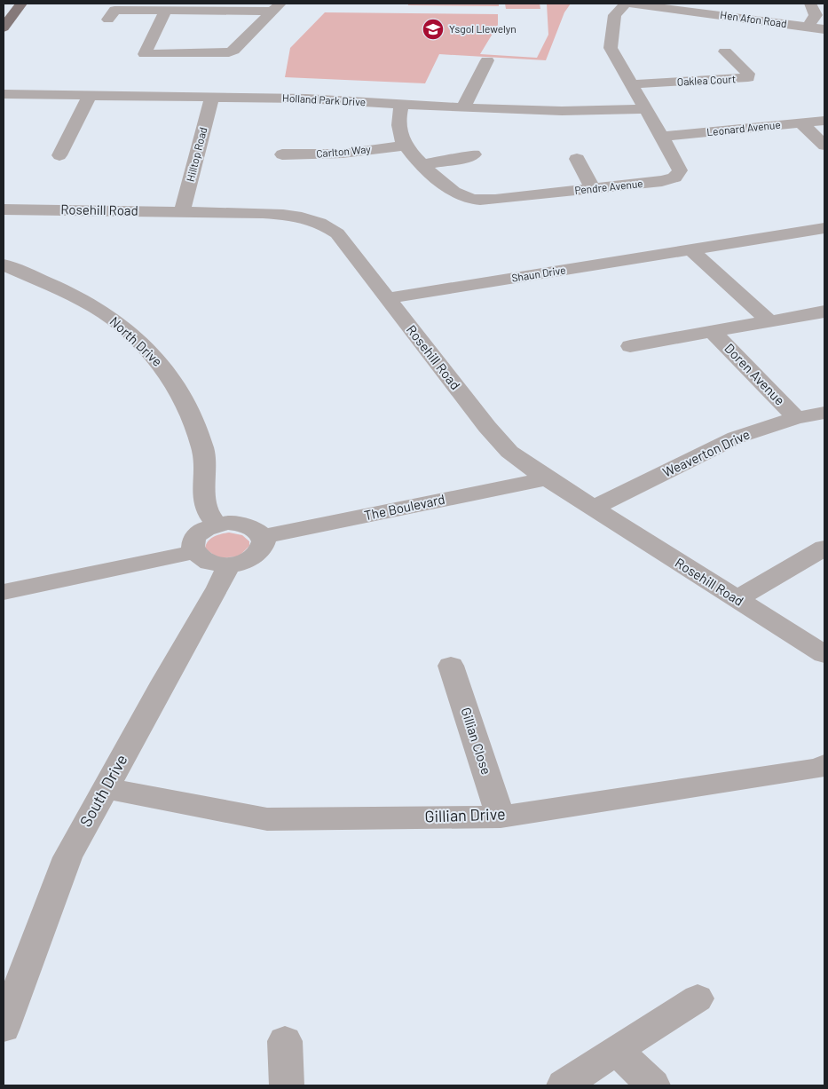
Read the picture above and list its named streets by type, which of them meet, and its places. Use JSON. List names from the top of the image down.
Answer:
{
  "streets": {
    "street": [
      "Hen Afon Road",
      "Oaklea Court",
      "Holland Park Drive",
      "Leonard Avenue",
      "Carlton Way",
      "Hilltop Road",
      "Pendre Avenue",
      "Rosehill Road",
      "Shaun Drive",
      "North Drive",
      "Doren Avenue",
      "Weaverton Drive",
      "The Boulevard",
      "Gillian Close",
      "South Drive",
      "Gillian Drive"
    ]
  },
  "crossings": [
    ["Oaklea Court", "Pendre Avenue"],
    ["Holland Park Drive", "Hilltop Road"],
    ["Holland Park Drive", "Pendre Avenue"],
    ["Leonard Avenue", "Pendre Avenue"],
    ["Carlton Way", "Pendre Avenue"],
    ["Hilltop Road", "Rosehill Road"],
    ["Rosehill Road", "Shaun Drive"],
    ["Rosehill Road", "Weaverton Drive"],
    ["Rosehill Road", "The Boulevard"],
    ["North Drive", "The Boulevard"],
    ["North Drive", "South Drive"],
    ["Doren Avenue", "Weaverton Drive"],
    ["The Boulevard", "South Drive"],
    ["Gillian Close", "Gillian Drive"],
    ["South Drive", "Gillian Drive"]
  ],
  "places": {
    "school or university": ["Ysgol Llewelyn"]
  }
}
